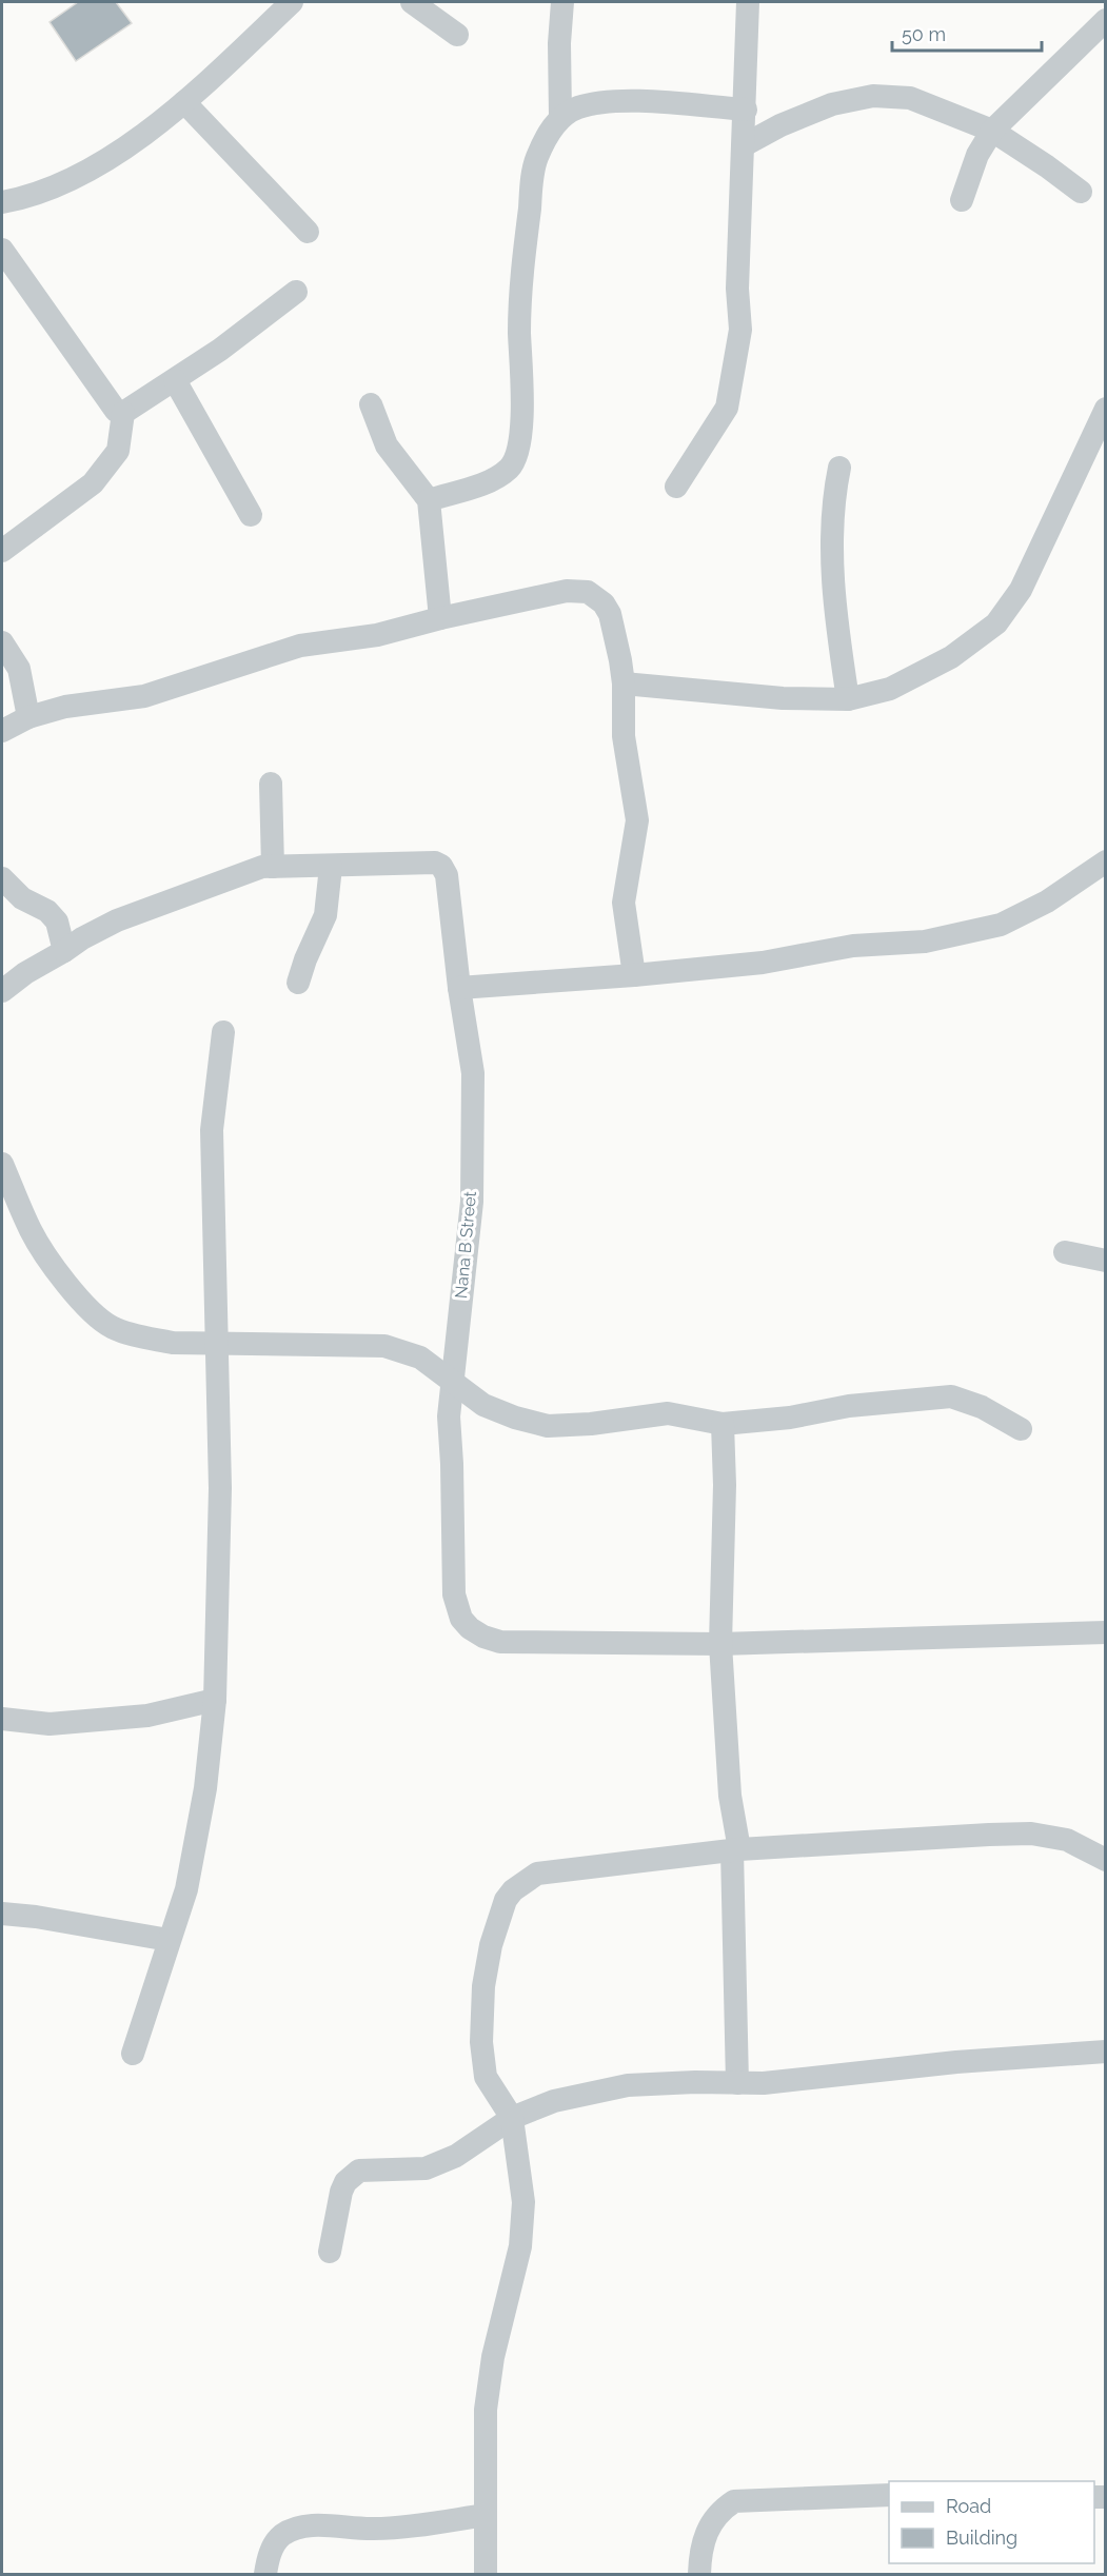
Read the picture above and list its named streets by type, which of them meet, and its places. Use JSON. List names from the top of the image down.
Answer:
{
  "streets": {
    "street": ["Nana B Street"]
  },
  "legend": ["Road", "Building"],
  "scale_bar": "50 m"
}
